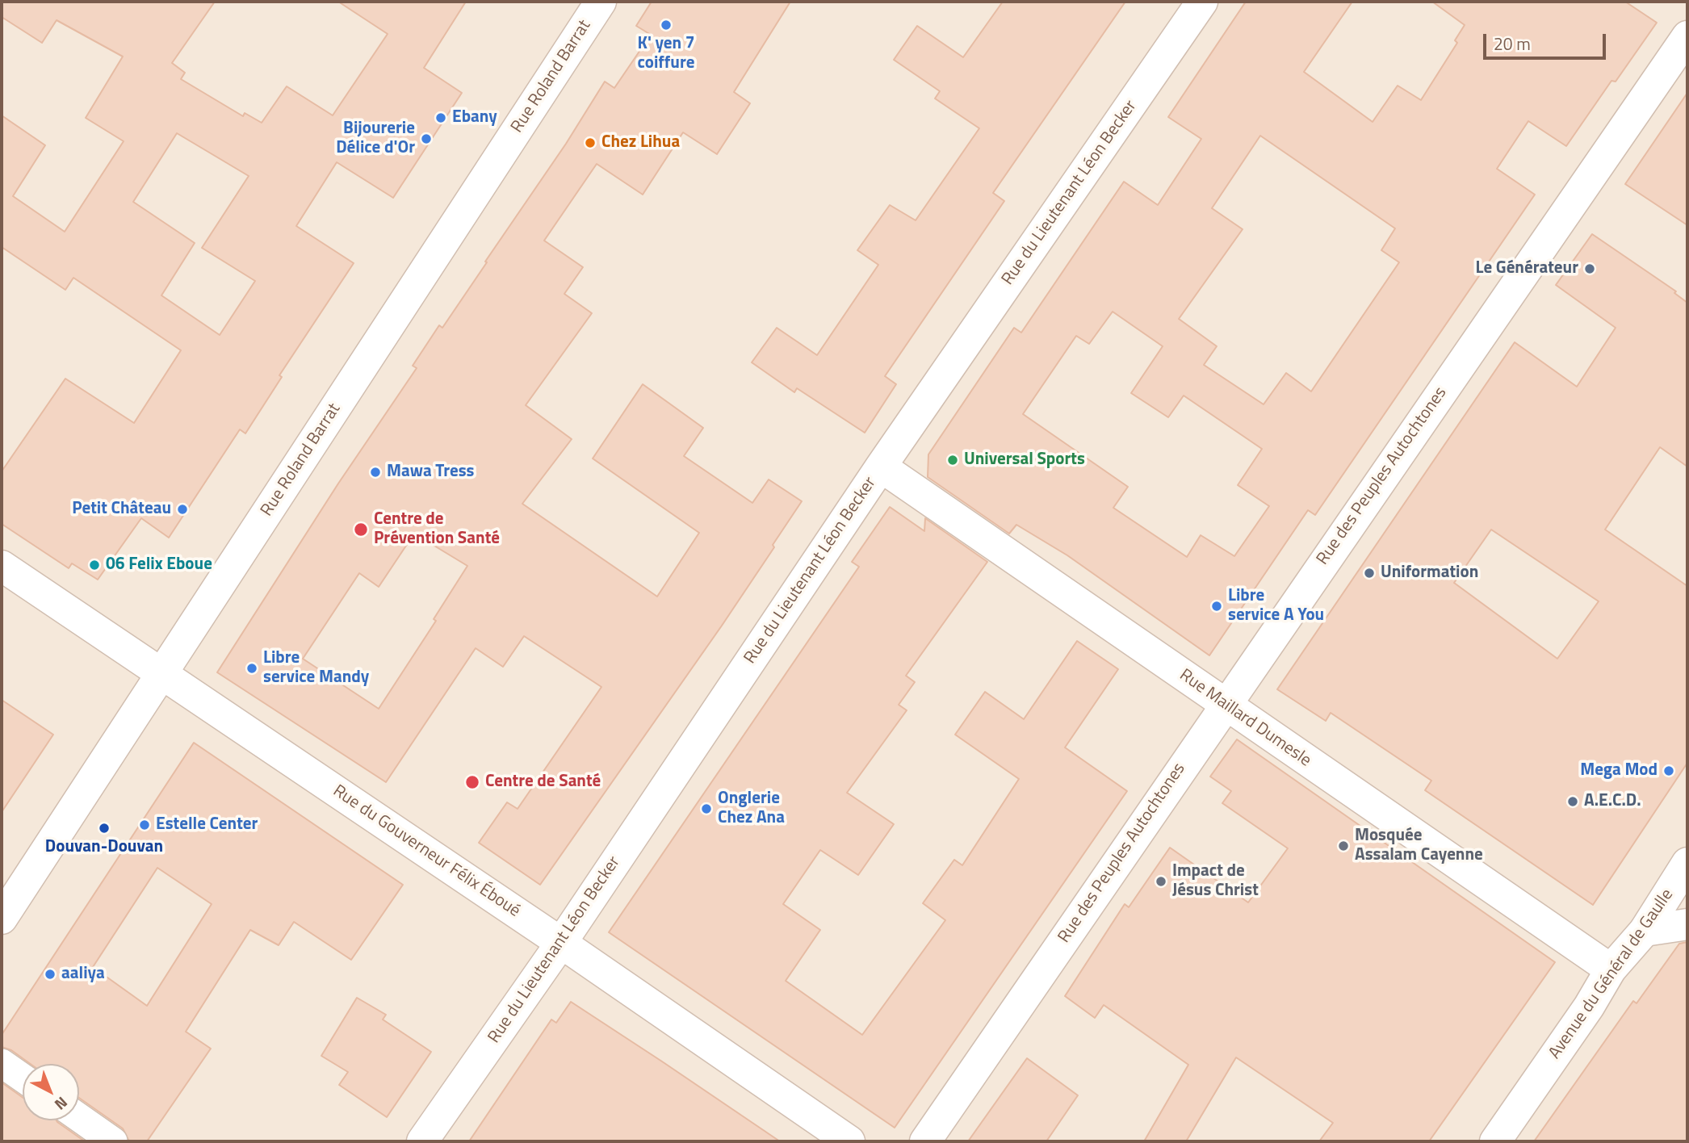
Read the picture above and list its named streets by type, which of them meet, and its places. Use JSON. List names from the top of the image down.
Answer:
{
  "streets": {
    "street": [
      "Rue Roland Barrat",
      "Rue du Lieutenant Léon Becker",
      "Rue des Peuples Autochtones",
      "Rue Maillard Dumesle",
      "Rue du Gouverneur Félix Éboué",
      "Avenue du Général de Gaulle"
    ]
  },
  "crossings": [
    ["Rue Roland Barrat", "Rue du Gouverneur Félix Éboué"],
    ["Rue du Lieutenant Léon Becker", "Rue Maillard Dumesle"],
    ["Rue du Lieutenant Léon Becker", "Rue du Gouverneur Félix Éboué"],
    ["Rue des Peuples Autochtones", "Rue Maillard Dumesle"],
    ["Rue Maillard Dumesle", "Avenue du Général de Gaulle"]
  ],
  "places": [
    "K' yen 7 coiffure",
    "Ebany",
    "Bijourerie Délice d'Or",
    "Chez Lihua",
    "Le Générateur",
    "Universal Sports",
    "Mawa Tress",
    "Petit Château",
    "Centre de Prévention Santé",
    "06 Felix Eboue",
    "Uniformation",
    "Libre service A You",
    "Libre service Mandy",
    "Mega Mod",
    "Centre de Santé",
    "A.E.C.D.",
    "Onglerie Chez Ana",
    "Estelle Center",
    "Douvan-Douvan",
    "Mosquée Assalam Cayenne",
    "Impact de Jésus Christ",
    "aaliya"
  ],
  "scale_bar": "20 m",
  "north": "bottom right"
}
